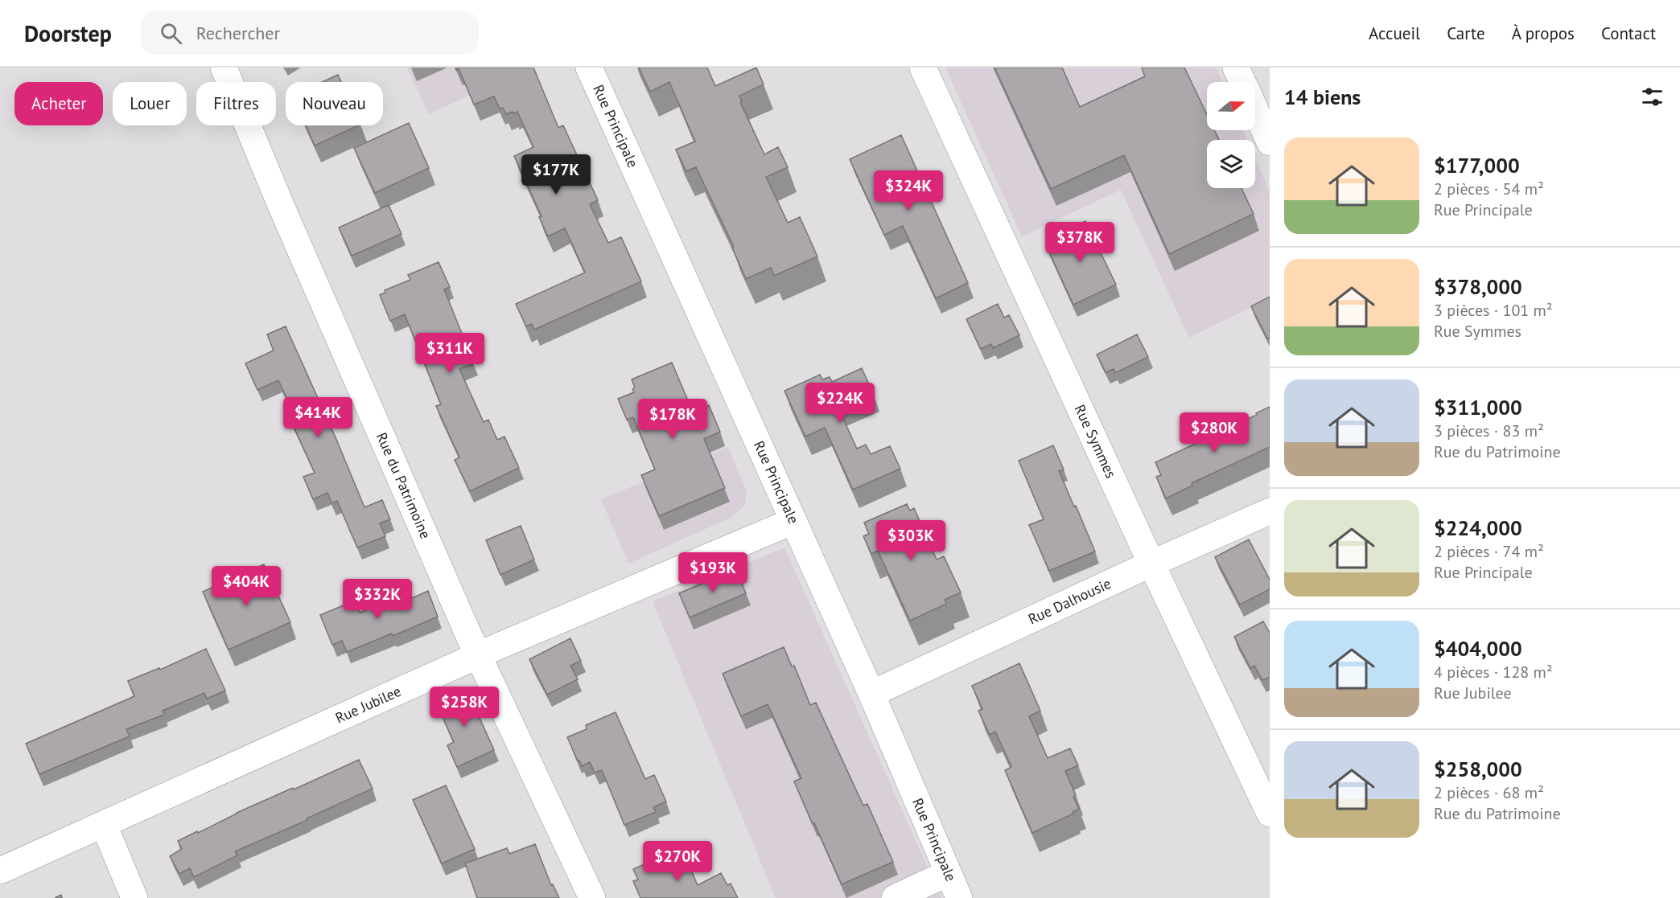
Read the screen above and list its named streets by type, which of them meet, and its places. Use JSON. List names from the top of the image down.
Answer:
{
  "streets": {
    "street": [
      "Rue Principale",
      "Rue Symmes",
      "Rue du Patrimoine",
      "Rue Dalhousie",
      "Rue Jubilee"
    ]
  },
  "crossings": [
    ["Rue Principale", "Rue Dalhousie"],
    ["Rue Principale", "Rue Jubilee"],
    ["Rue Symmes", "Rue Dalhousie"],
    ["Rue du Patrimoine", "Rue Jubilee"]
  ],
  "north": "right",
  "page": {
    "header": "Doorstep",
    "search": "Rechercher",
    "nav": [
      "Accueil",
      "Carte",
      "À propos",
      "Contact"
    ],
    "heading": "14 biens",
    "chip": [
      "Acheter",
      "Louer",
      "Filtres",
      "Nouveau"
    ],
    "list": [
      {
        "name": "$177,000",
        "note": "2 pièces · 54 m² · Rue Principale"
      },
      {
        "name": "$378,000",
        "note": "3 pièces · 101 m² · Rue Symmes"
      },
      {
        "name": "$311,000",
        "note": "3 pièces · 83 m² · Rue du Patrimoine"
      },
      {
        "name": "$224,000",
        "note": "2 pièces · 74 m² · Rue Principale"
      },
      {
        "name": "$404,000",
        "note": "4 pièces · 128 m² · Rue Jubilee"
      },
      {
        "name": "$258,000",
        "note": "2 pièces · 68 m² · Rue du Patrimoine"
      }
    ],
    "price": [
      "$177K",
      "$324K",
      "$378K",
      "$311K",
      "$224K",
      "$414K",
      "$178K",
      "$280K",
      "$303K",
      "$193K",
      "$404K",
      "$332K",
      "$258K",
      "$270K"
    ]
  }
}
